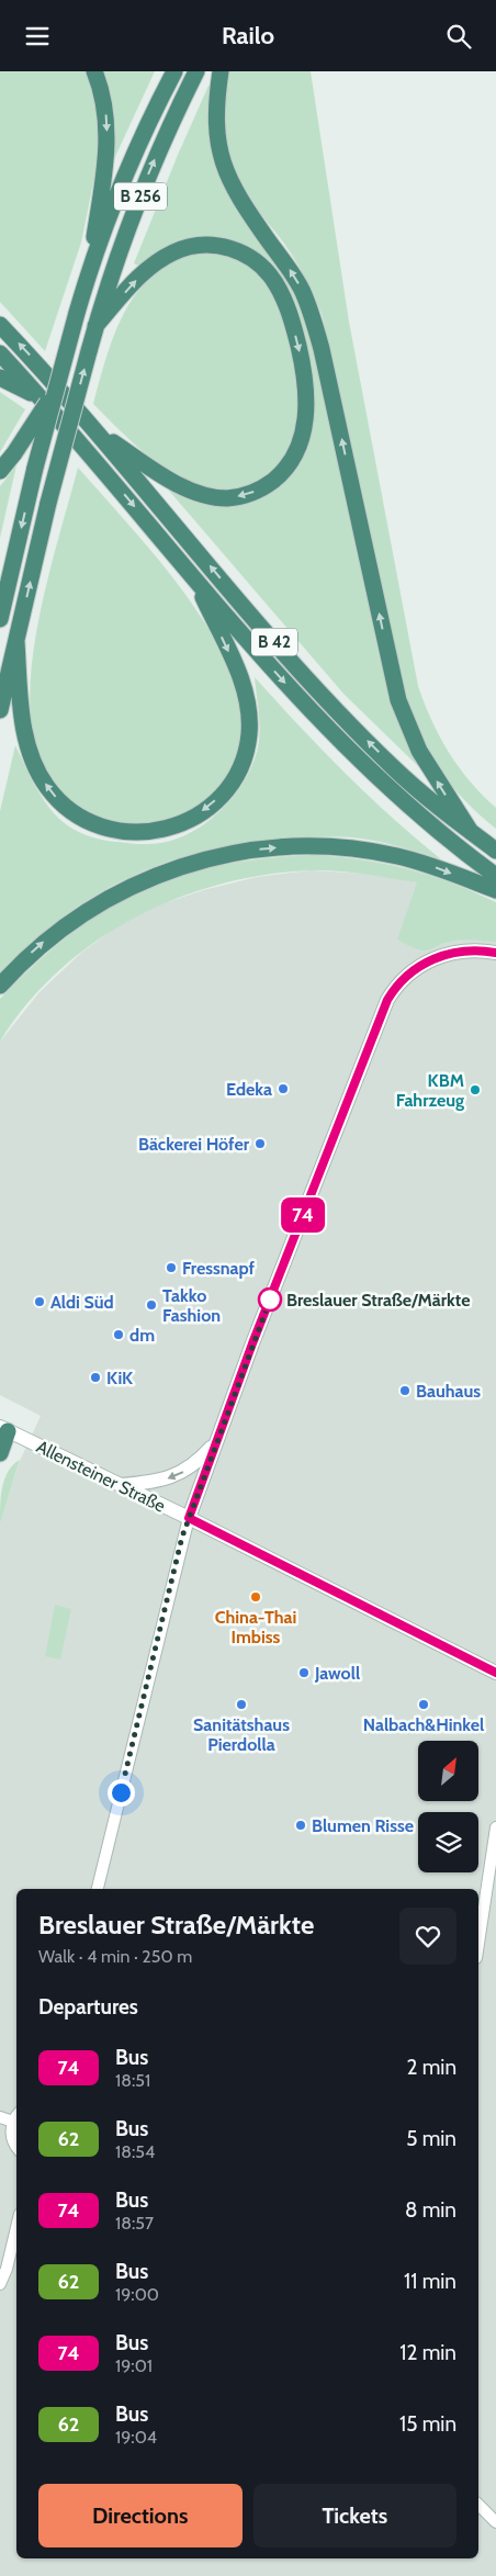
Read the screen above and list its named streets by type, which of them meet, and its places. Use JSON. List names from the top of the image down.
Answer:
{
  "streets": {
    "highway": ["B 256", "B 42"],
    "street": ["Allensteiner Straße"]
  },
  "crossings": [
    ["B 256", "B 42"]
  ],
  "places": [
    "Edeka",
    "KBM Fahrzeug",
    "Bäckerei Höfer",
    "Fressnapf",
    "Breslauer Straße/Märkte",
    "Aldi Süd",
    "Takko Fashion",
    "dm",
    "KiK",
    "Bauhaus",
    "China-Thai Imbiss",
    "Jawoll",
    "Sanitätshaus Pierdolla",
    "Nalbach&Hinkel",
    "Blumen Risse"
  ],
  "lines": ["bus line 74"],
  "north": "top right",
  "page": {
    "header": "Railo",
    "on_map": "74",
    "heading": [
      ["Breslauer Straße/Märkte", "Walk · 4 min · 250 m"],
      "Departures"
    ],
    "list": [
      {
        "mark": "74",
        "name": "Bus",
        "note": "18:51",
        "value": "2 min"
      },
      {
        "mark": "62",
        "name": "Bus",
        "note": "18:54",
        "value": "5 min"
      },
      {
        "mark": "74",
        "name": "Bus",
        "note": "18:57",
        "value": "8 min"
      },
      {
        "mark": "62",
        "name": "Bus",
        "note": "19:00",
        "value": "11 min"
      },
      {
        "mark": "74",
        "name": "Bus",
        "note": "19:01",
        "value": "12 min"
      },
      {
        "mark": "62",
        "name": "Bus",
        "note": "19:04",
        "value": "15 min"
      }
    ],
    "buttons": ["Directions", "Tickets"]
  }
}
